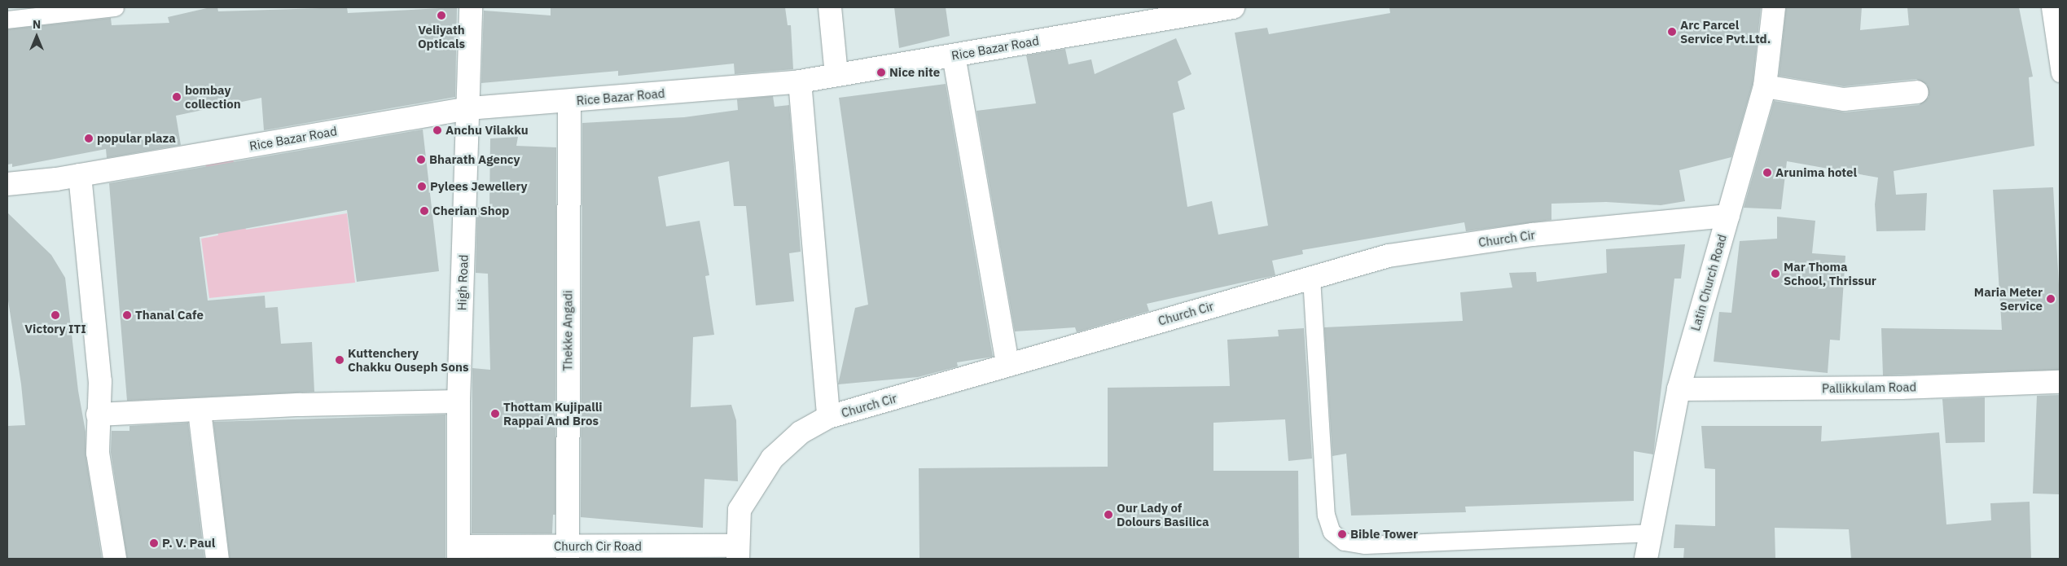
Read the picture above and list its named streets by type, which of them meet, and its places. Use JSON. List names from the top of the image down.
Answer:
{
  "streets": {
    "street": [
      "Rice Bazar Road",
      "Church Cir",
      "High Road",
      "Latin Church Road",
      "Thekke Angadi",
      "Pallikkulam Road",
      "Church Cir Road"
    ]
  },
  "crossings": [
    ["Rice Bazar Road", "High Road"],
    ["Rice Bazar Road", "Thekke Angadi"],
    ["Church Cir", "Latin Church Road"],
    ["Church Cir", "Church Cir Road"],
    ["High Road", "Church Cir Road"],
    ["Latin Church Road", "Pallikkulam Road"],
    ["Thekke Angadi", "Church Cir Road"]
  ],
  "places": [
    "Veliyath Opticals",
    "Arc Parcel Service Pvt.Ltd.",
    "Nice nite",
    "bombay collection",
    "Anchu Vilakku",
    "popular plaza",
    "Bharath Agency",
    "Arunima hotel",
    "Pylees Jewellery",
    "Cherian Shop",
    "Mar Thoma School, Thrissur",
    "Maria Meter Service",
    "Victory ITI",
    "Thanal Cafe",
    "Kuttenchery Chakku Ouseph Sons",
    "Thottam Kujipalli Rappai And Bros",
    "Our Lady of Dolours Basilica",
    "Bible Tower",
    "P. V. Paul"
  ],
  "north": "top"
}
